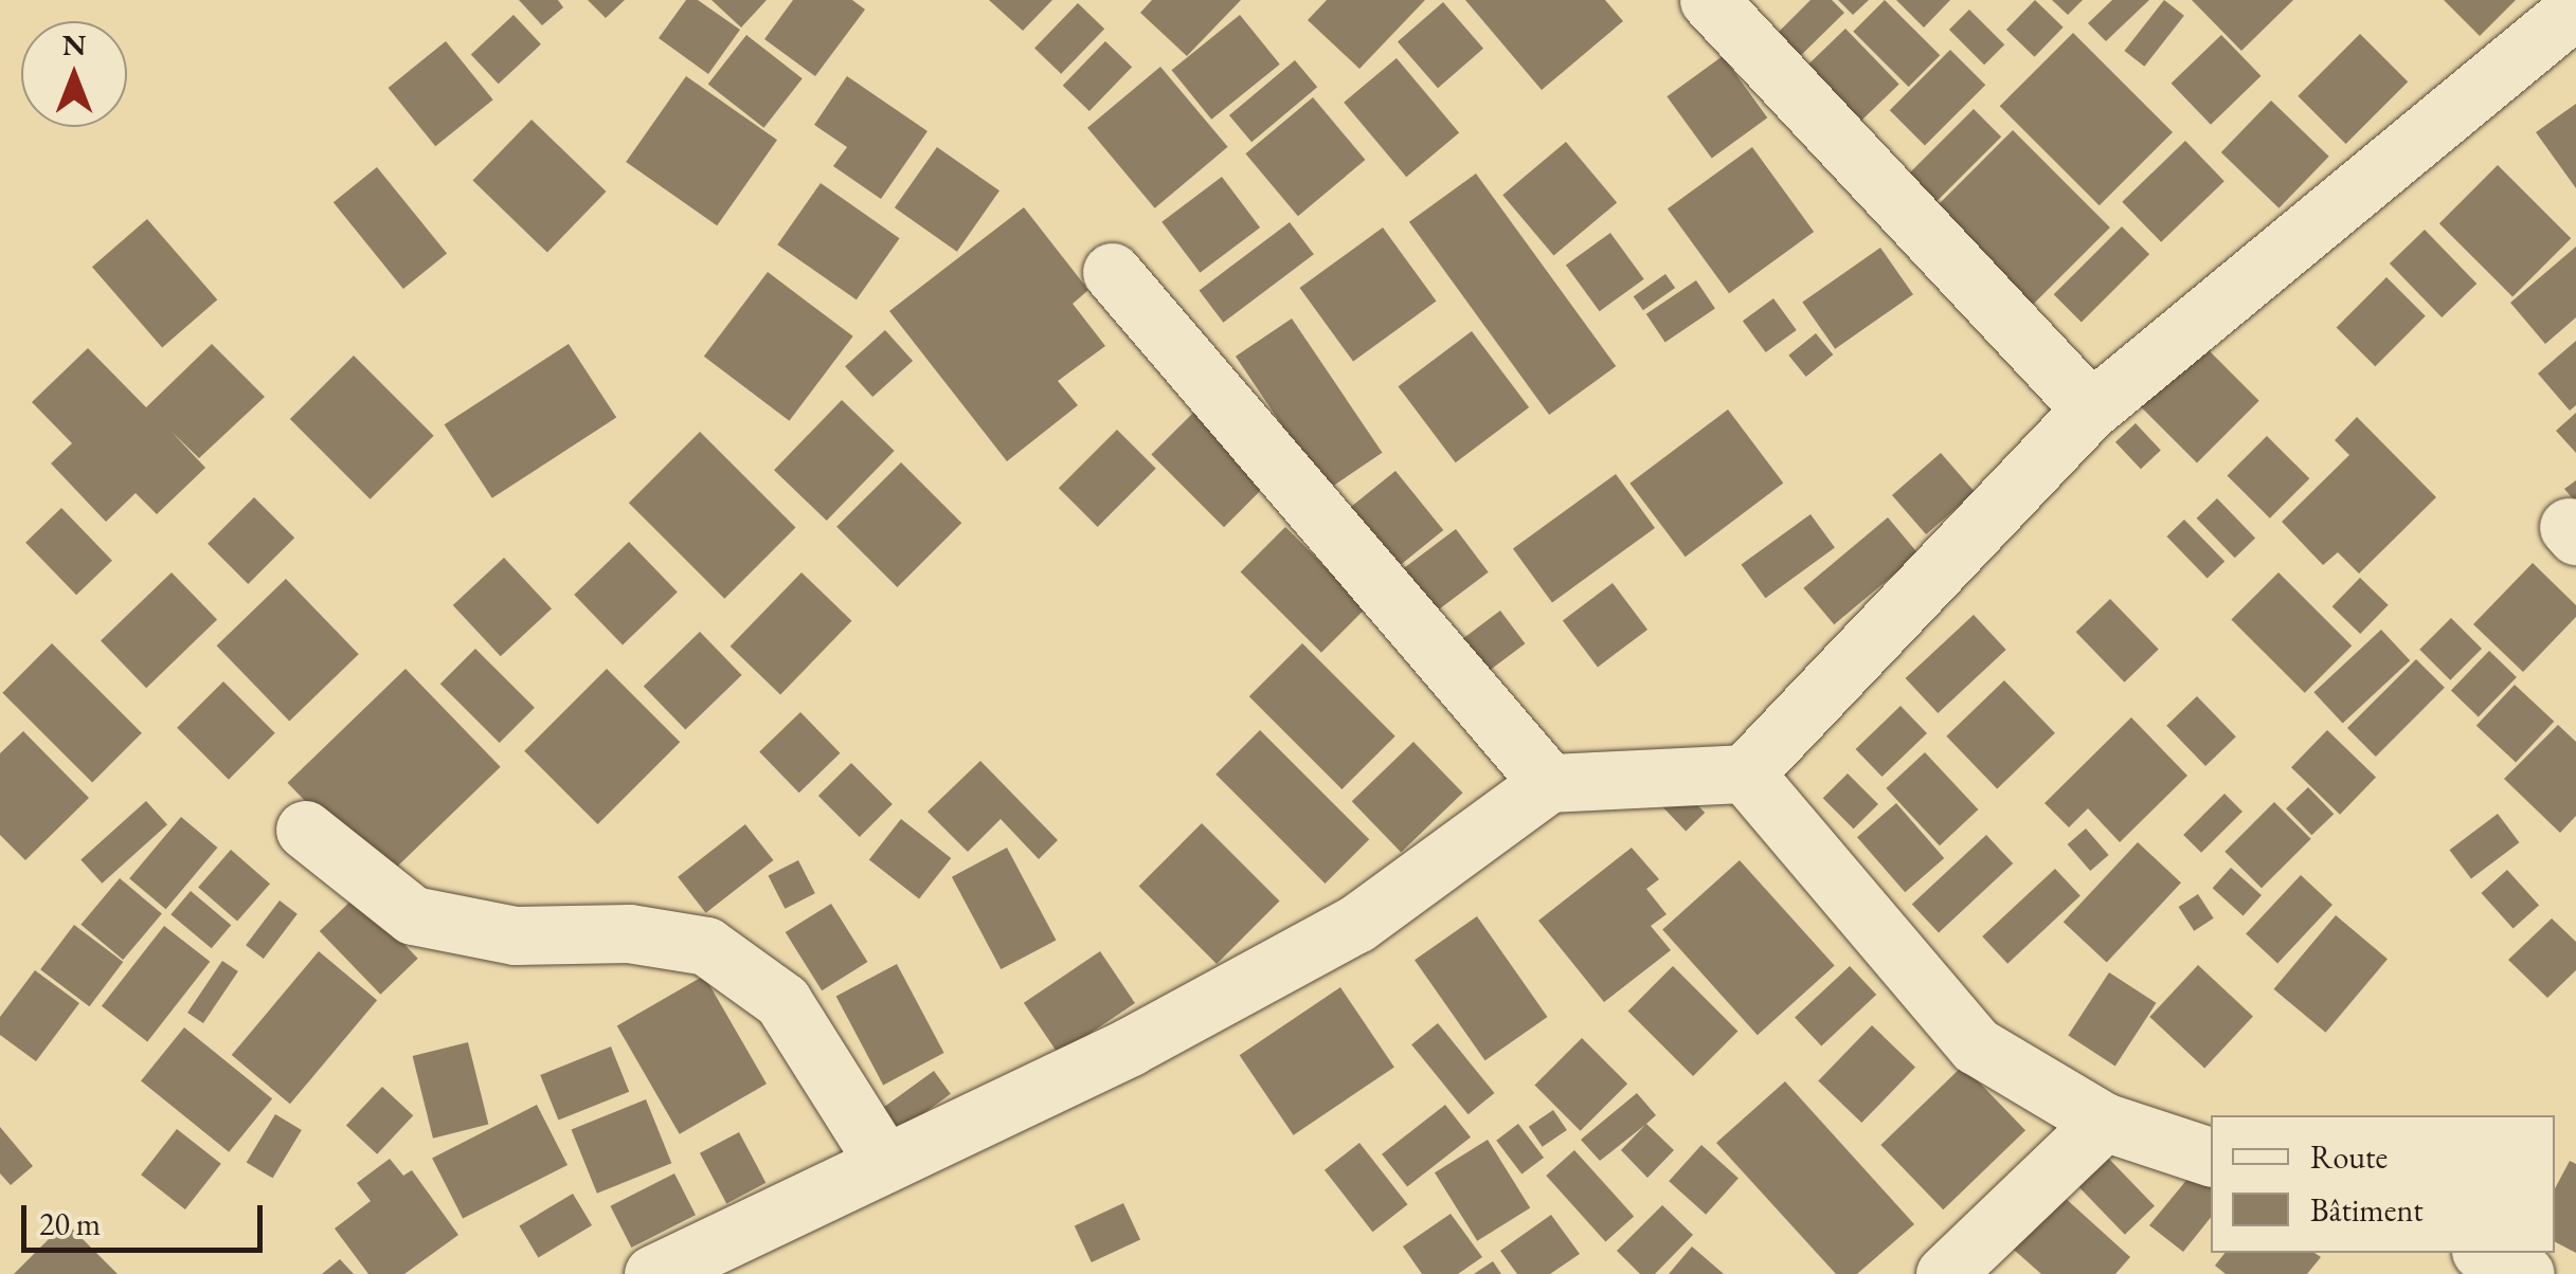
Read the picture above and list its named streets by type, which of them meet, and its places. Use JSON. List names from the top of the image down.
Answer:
{
  "legend": ["Route", "Bâtiment"],
  "scale_bar": "20 m",
  "north": "top"
}
